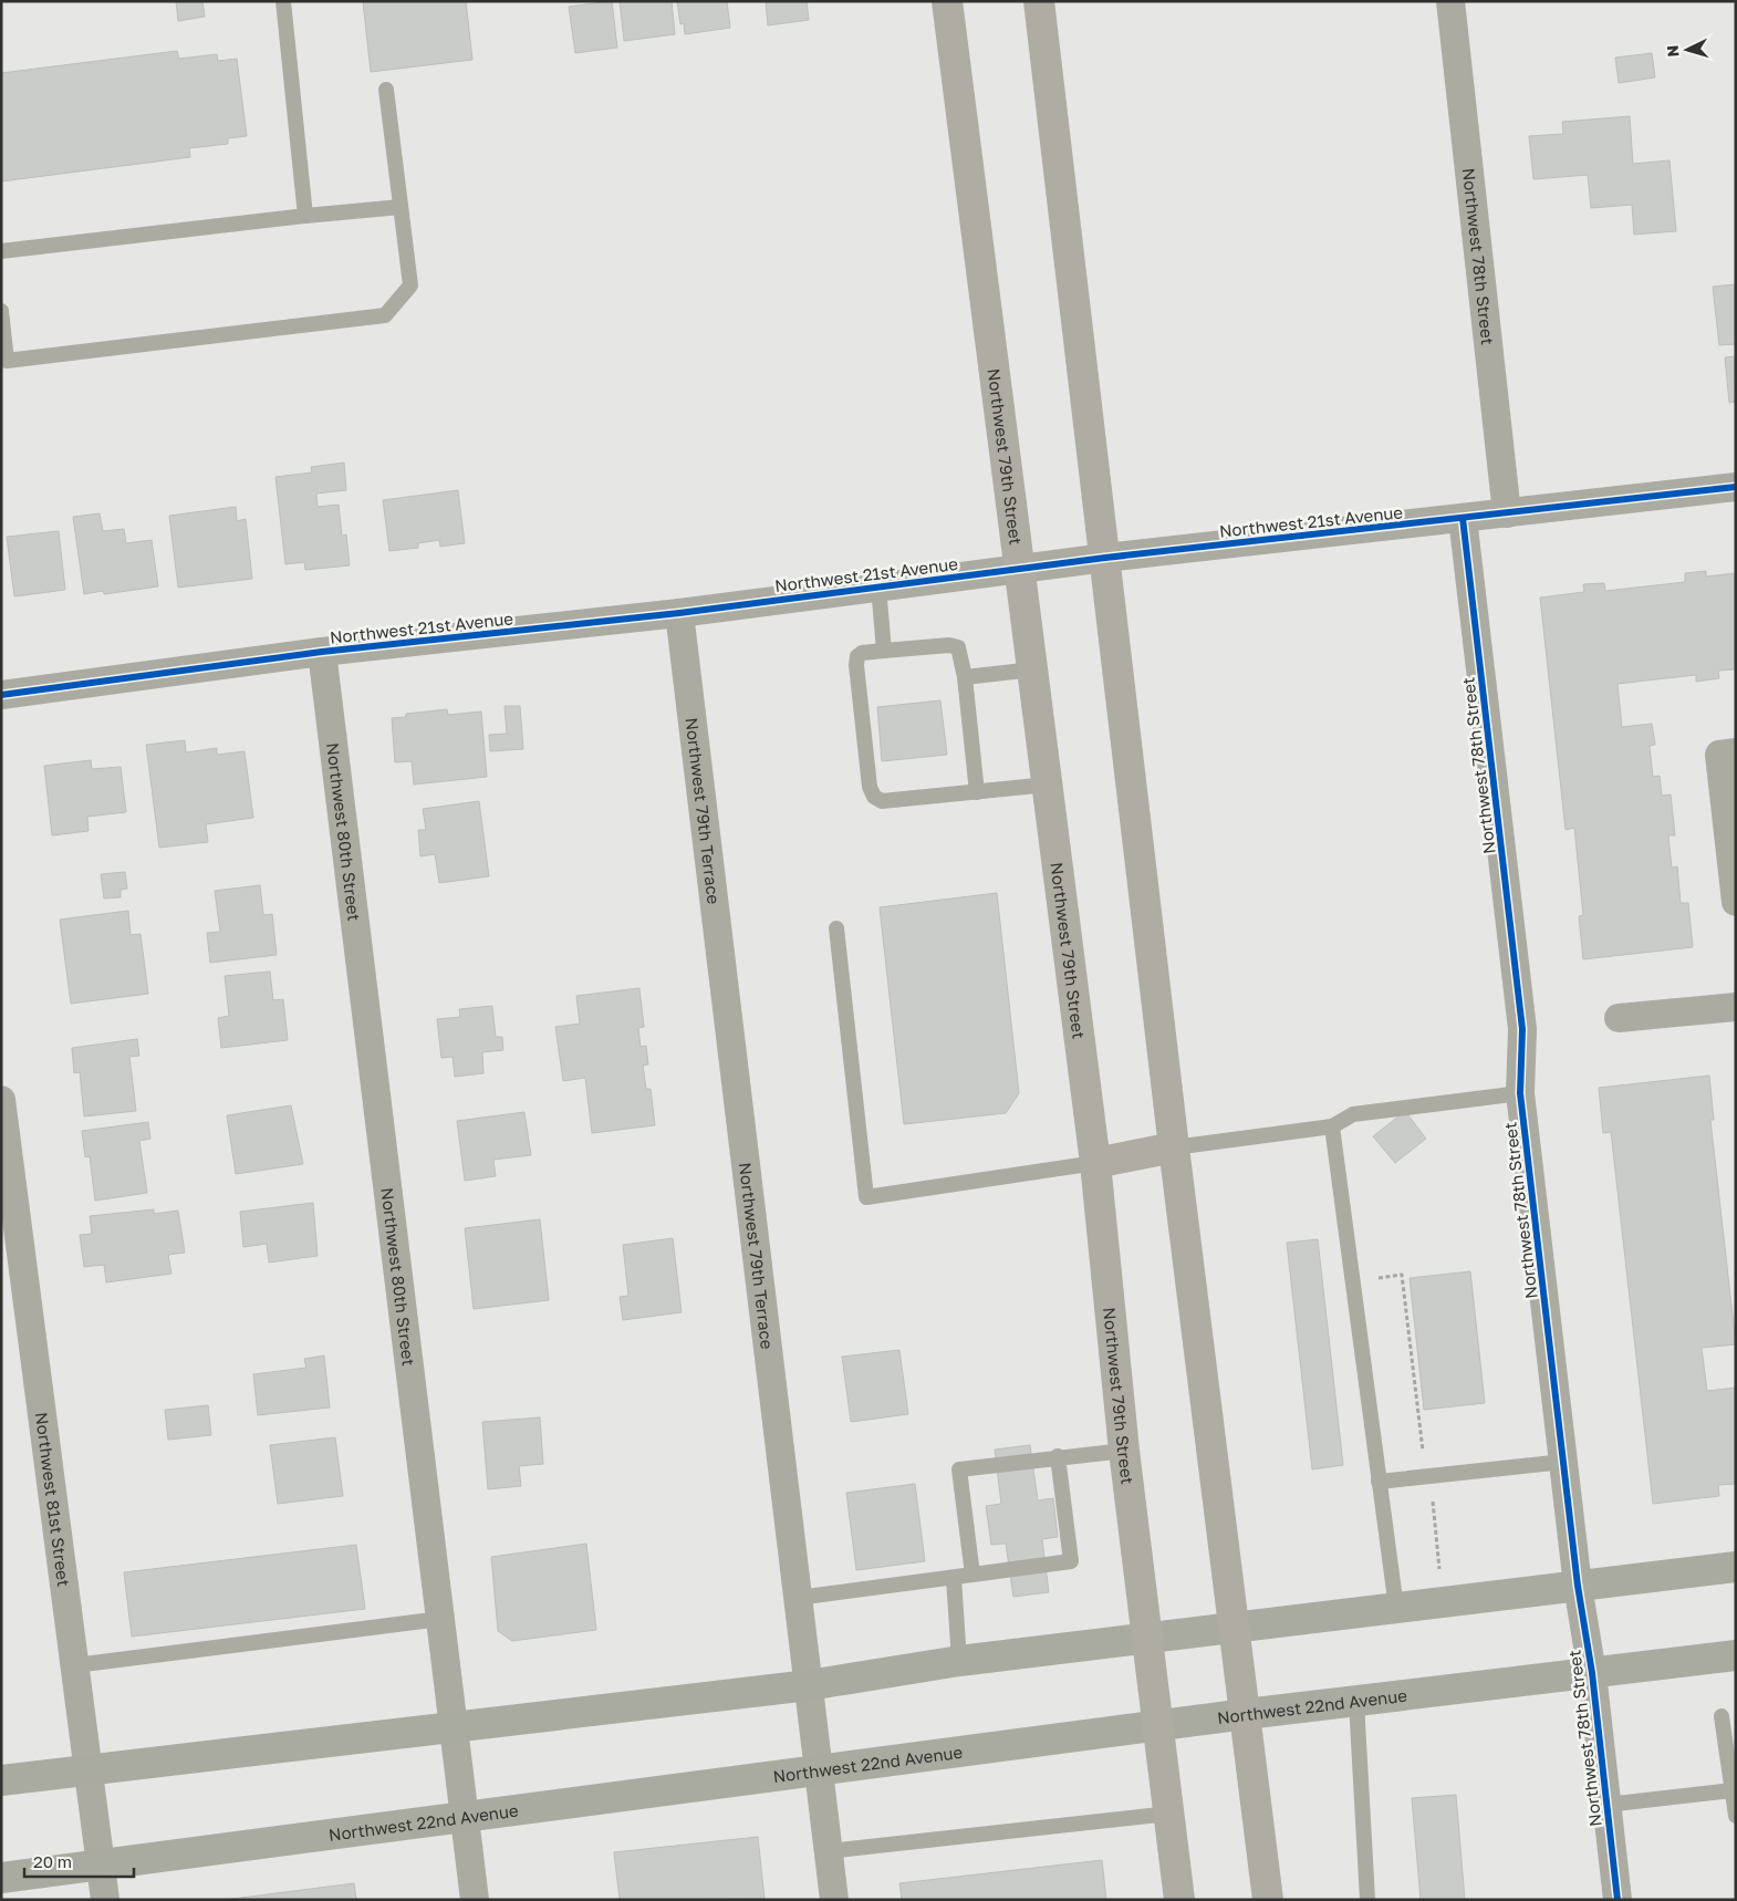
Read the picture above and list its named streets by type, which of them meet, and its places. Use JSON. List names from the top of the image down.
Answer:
{
  "streets": {
    "main road": ["Northwest 79th Street", "Northwest 22nd Avenue"],
    "street": [
      "Northwest 78th Street",
      "Northwest 21st Avenue",
      "Northwest 79th Terrace",
      "Northwest 80th Street",
      "Northwest 81st Street"
    ]
  },
  "crossings": [
    ["Northwest 78th Street", "Northwest 21st Avenue"],
    ["Northwest 78th Street", "Northwest 22nd Avenue"],
    ["Northwest 79th Street", "Northwest 21st Avenue"],
    ["Northwest 79th Street", "Northwest 22nd Avenue"],
    ["Northwest 21st Avenue", "Northwest 79th Terrace"],
    ["Northwest 21st Avenue", "Northwest 80th Street"],
    ["Northwest 79th Terrace", "Northwest 22nd Avenue"],
    ["Northwest 80th Street", "Northwest 22nd Avenue"],
    ["Northwest 81st Street", "Northwest 22nd Avenue"]
  ],
  "scale_bar": "20 m",
  "north": "left"
}
